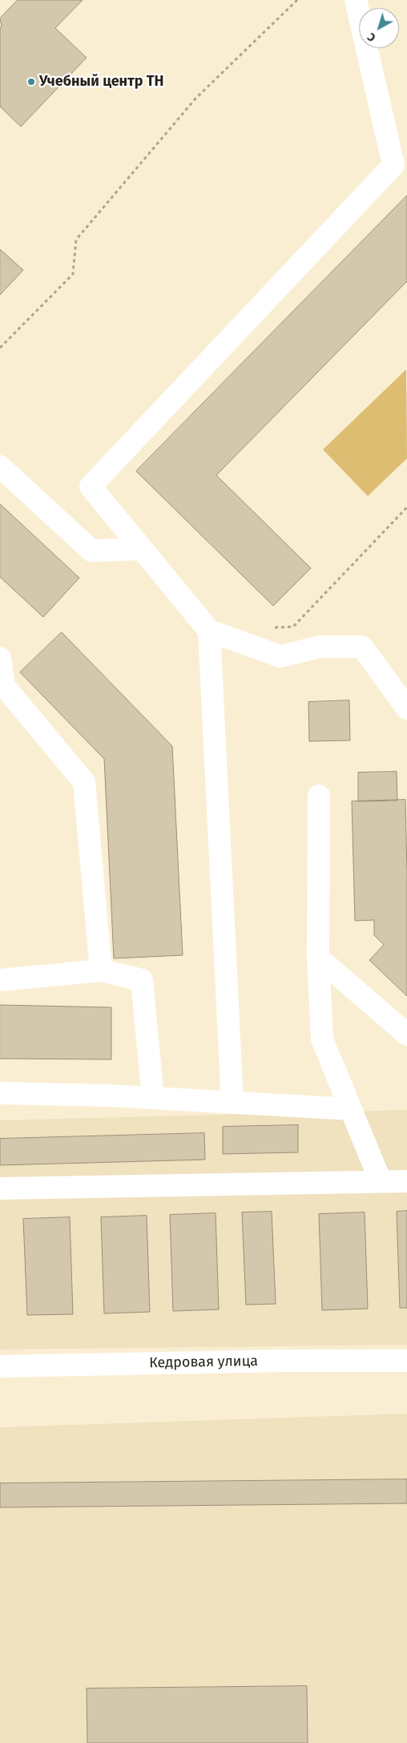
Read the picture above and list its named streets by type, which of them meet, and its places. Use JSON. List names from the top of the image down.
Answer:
{
  "streets": {
    "street": ["Кедровая улица"]
  },
  "places": ["Учебный центр ТН"],
  "north": "bottom left"
}
